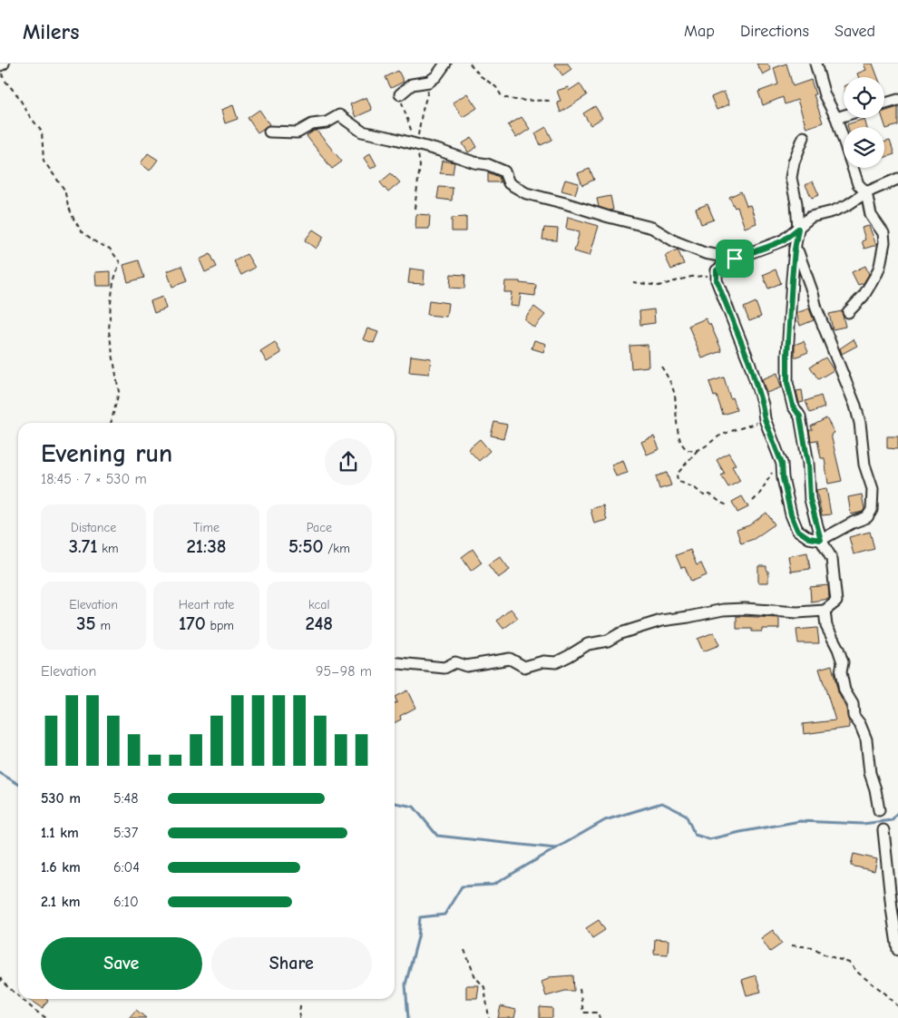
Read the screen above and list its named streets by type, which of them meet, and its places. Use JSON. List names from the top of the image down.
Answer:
{
  "page": {
    "header": "Milers",
    "nav": ["Map", "Directions", "Saved"],
    "heading": ["Evening run", "18:45 · 7 × 530 m"],
    "stats": [
      ["Distance", "3.71 km"],
      ["Time", "21:38"],
      ["Pace", "5:50 /km"],
      ["Elevation", "35 m"],
      ["Heart rate", "170 bpm"],
      ["kcal", "248"]
    ],
    "chart": ["Elevation", "95–98 m"],
    "list": [
      {
        "name": "530 m",
        "note": "5:48"
      },
      {
        "name": "1.1 km",
        "note": "5:37"
      },
      {
        "name": "1.6 km",
        "note": "6:04"
      },
      {
        "name": "2.1 km",
        "note": "6:10"
      }
    ],
    "buttons": ["Save", "Share"]
  }
}
